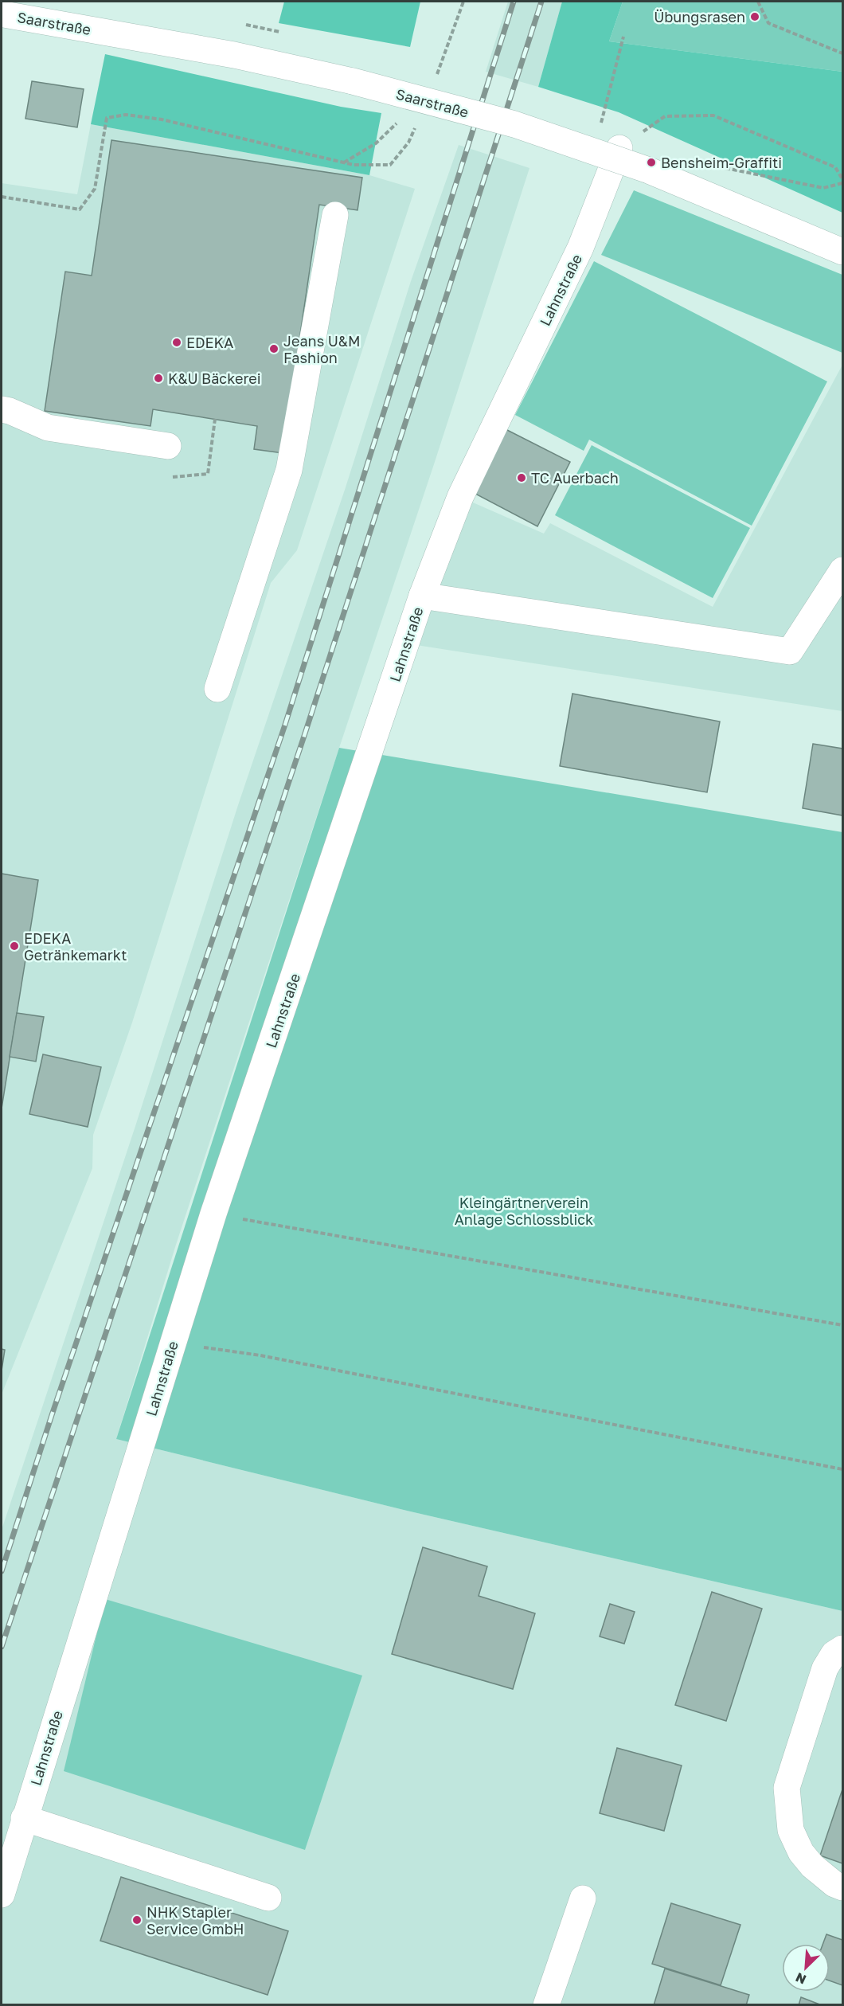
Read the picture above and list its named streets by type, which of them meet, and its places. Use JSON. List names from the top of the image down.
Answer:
{
  "streets": {
    "street": ["Saarstraße", "Lahnstraße"]
  },
  "parks": ["Kleingärtnerverein Anlage Schlossblick"],
  "places": [
    "Übungsrasen",
    "Bensheim-Graffiti",
    "EDEKA",
    "Jeans U&M Fashion",
    "K&U Bäckerei",
    "TC Auerbach",
    "EDEKA Getränkemarkt",
    "NHK Stapler Service GmbH"
  ],
  "north": "bottom left"
}
